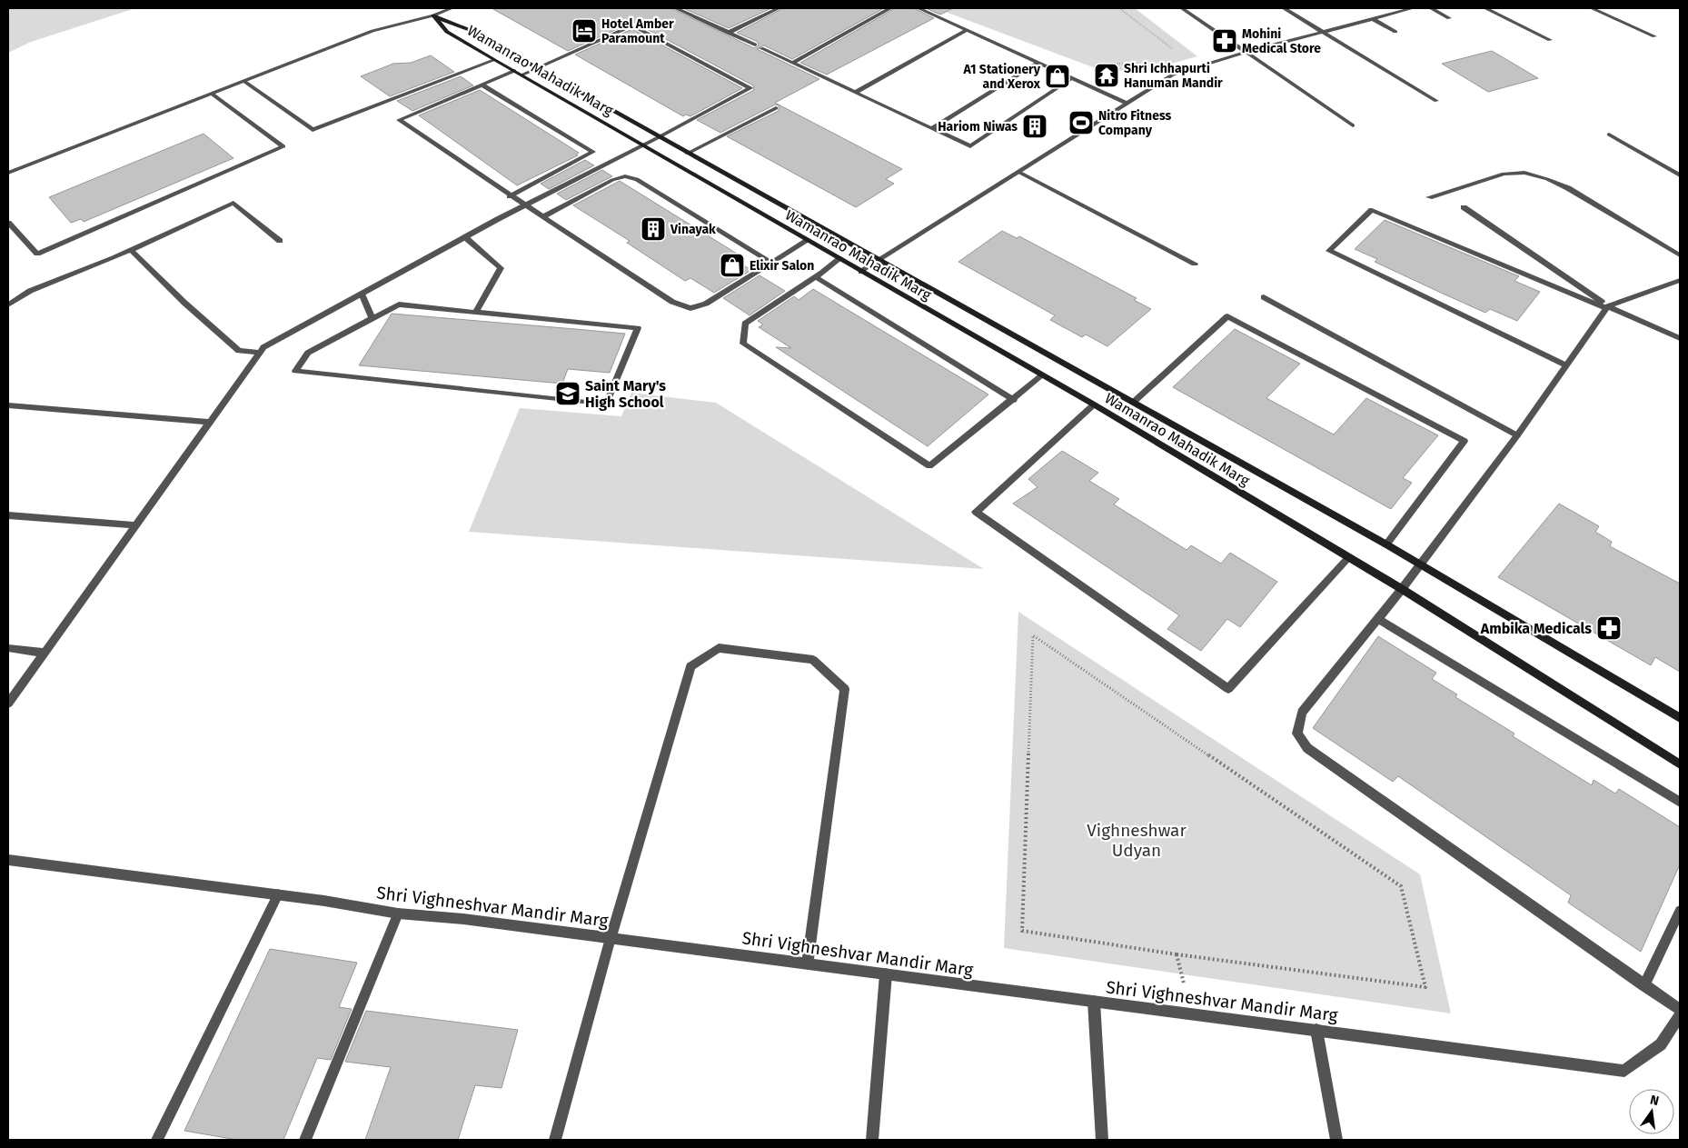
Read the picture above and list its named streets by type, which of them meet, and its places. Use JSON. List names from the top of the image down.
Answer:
{
  "streets": {
    "street": ["Wamanrao Mahadik Marg", "Shri Vighneshvar Mandir Marg"]
  },
  "parks": ["Vighneshwar Udyan"],
  "places": {
    "hotel": ["Hotel Amber Paramount"],
    "pharmacy": ["Mohini Medical Store", "Ambika Medicals"],
    "temple": ["Shri Ichhapurti Hanuman Mandir"],
    "shop": ["A1 Stationery and Xerox", "Elixir Salon"],
    "sports": ["Nitro Fitness Company"],
    "building": ["Hariom Niwas", "Vinayak"],
    "school or university": ["Saint Mary's High School"]
  },
  "north": "top"
}
